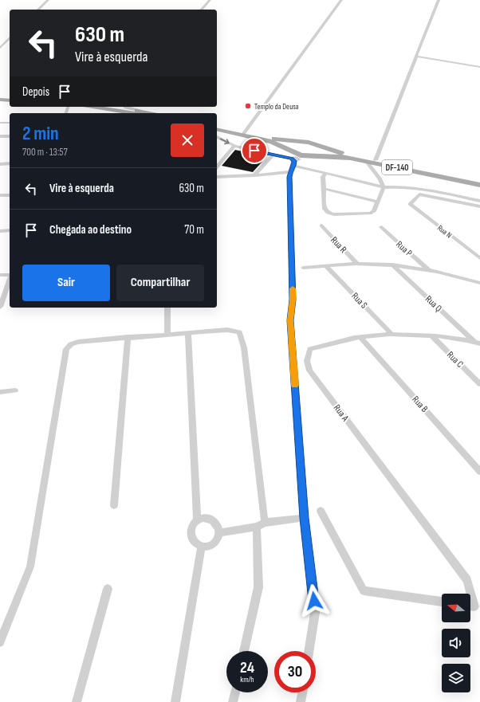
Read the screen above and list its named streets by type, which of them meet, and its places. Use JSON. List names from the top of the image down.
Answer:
{
  "streets": {
    "main road": ["DF-140"],
    "street": [
      "Rua N",
      "Rua R",
      "Rua P",
      "Rua S",
      "Rua Q",
      "Rua C",
      "Rua B",
      "Rua A"
    ]
  },
  "crossings": [
    ["Rua S", "Rua A"],
    ["Rua Q", "Rua A"],
    ["Rua C", "Rua A"],
    ["Rua B", "Rua A"]
  ],
  "places": ["Templo da Deusa"],
  "north": "left",
  "page": {
    "turn": ["630 m", "Vire à esquerda"],
    "then": "Depois",
    "heading": ["2 min", "700 m · 13:57"],
    "list": [
      {
        "name": "Vire à esquerda",
        "value": "630 m"
      },
      {
        "name": "Chegada ao destino",
        "value": "70 m"
      }
    ],
    "buttons": ["Sair", "Compartilhar"],
    "speed": "24 km/h",
    "limit": "30"
  }
}
